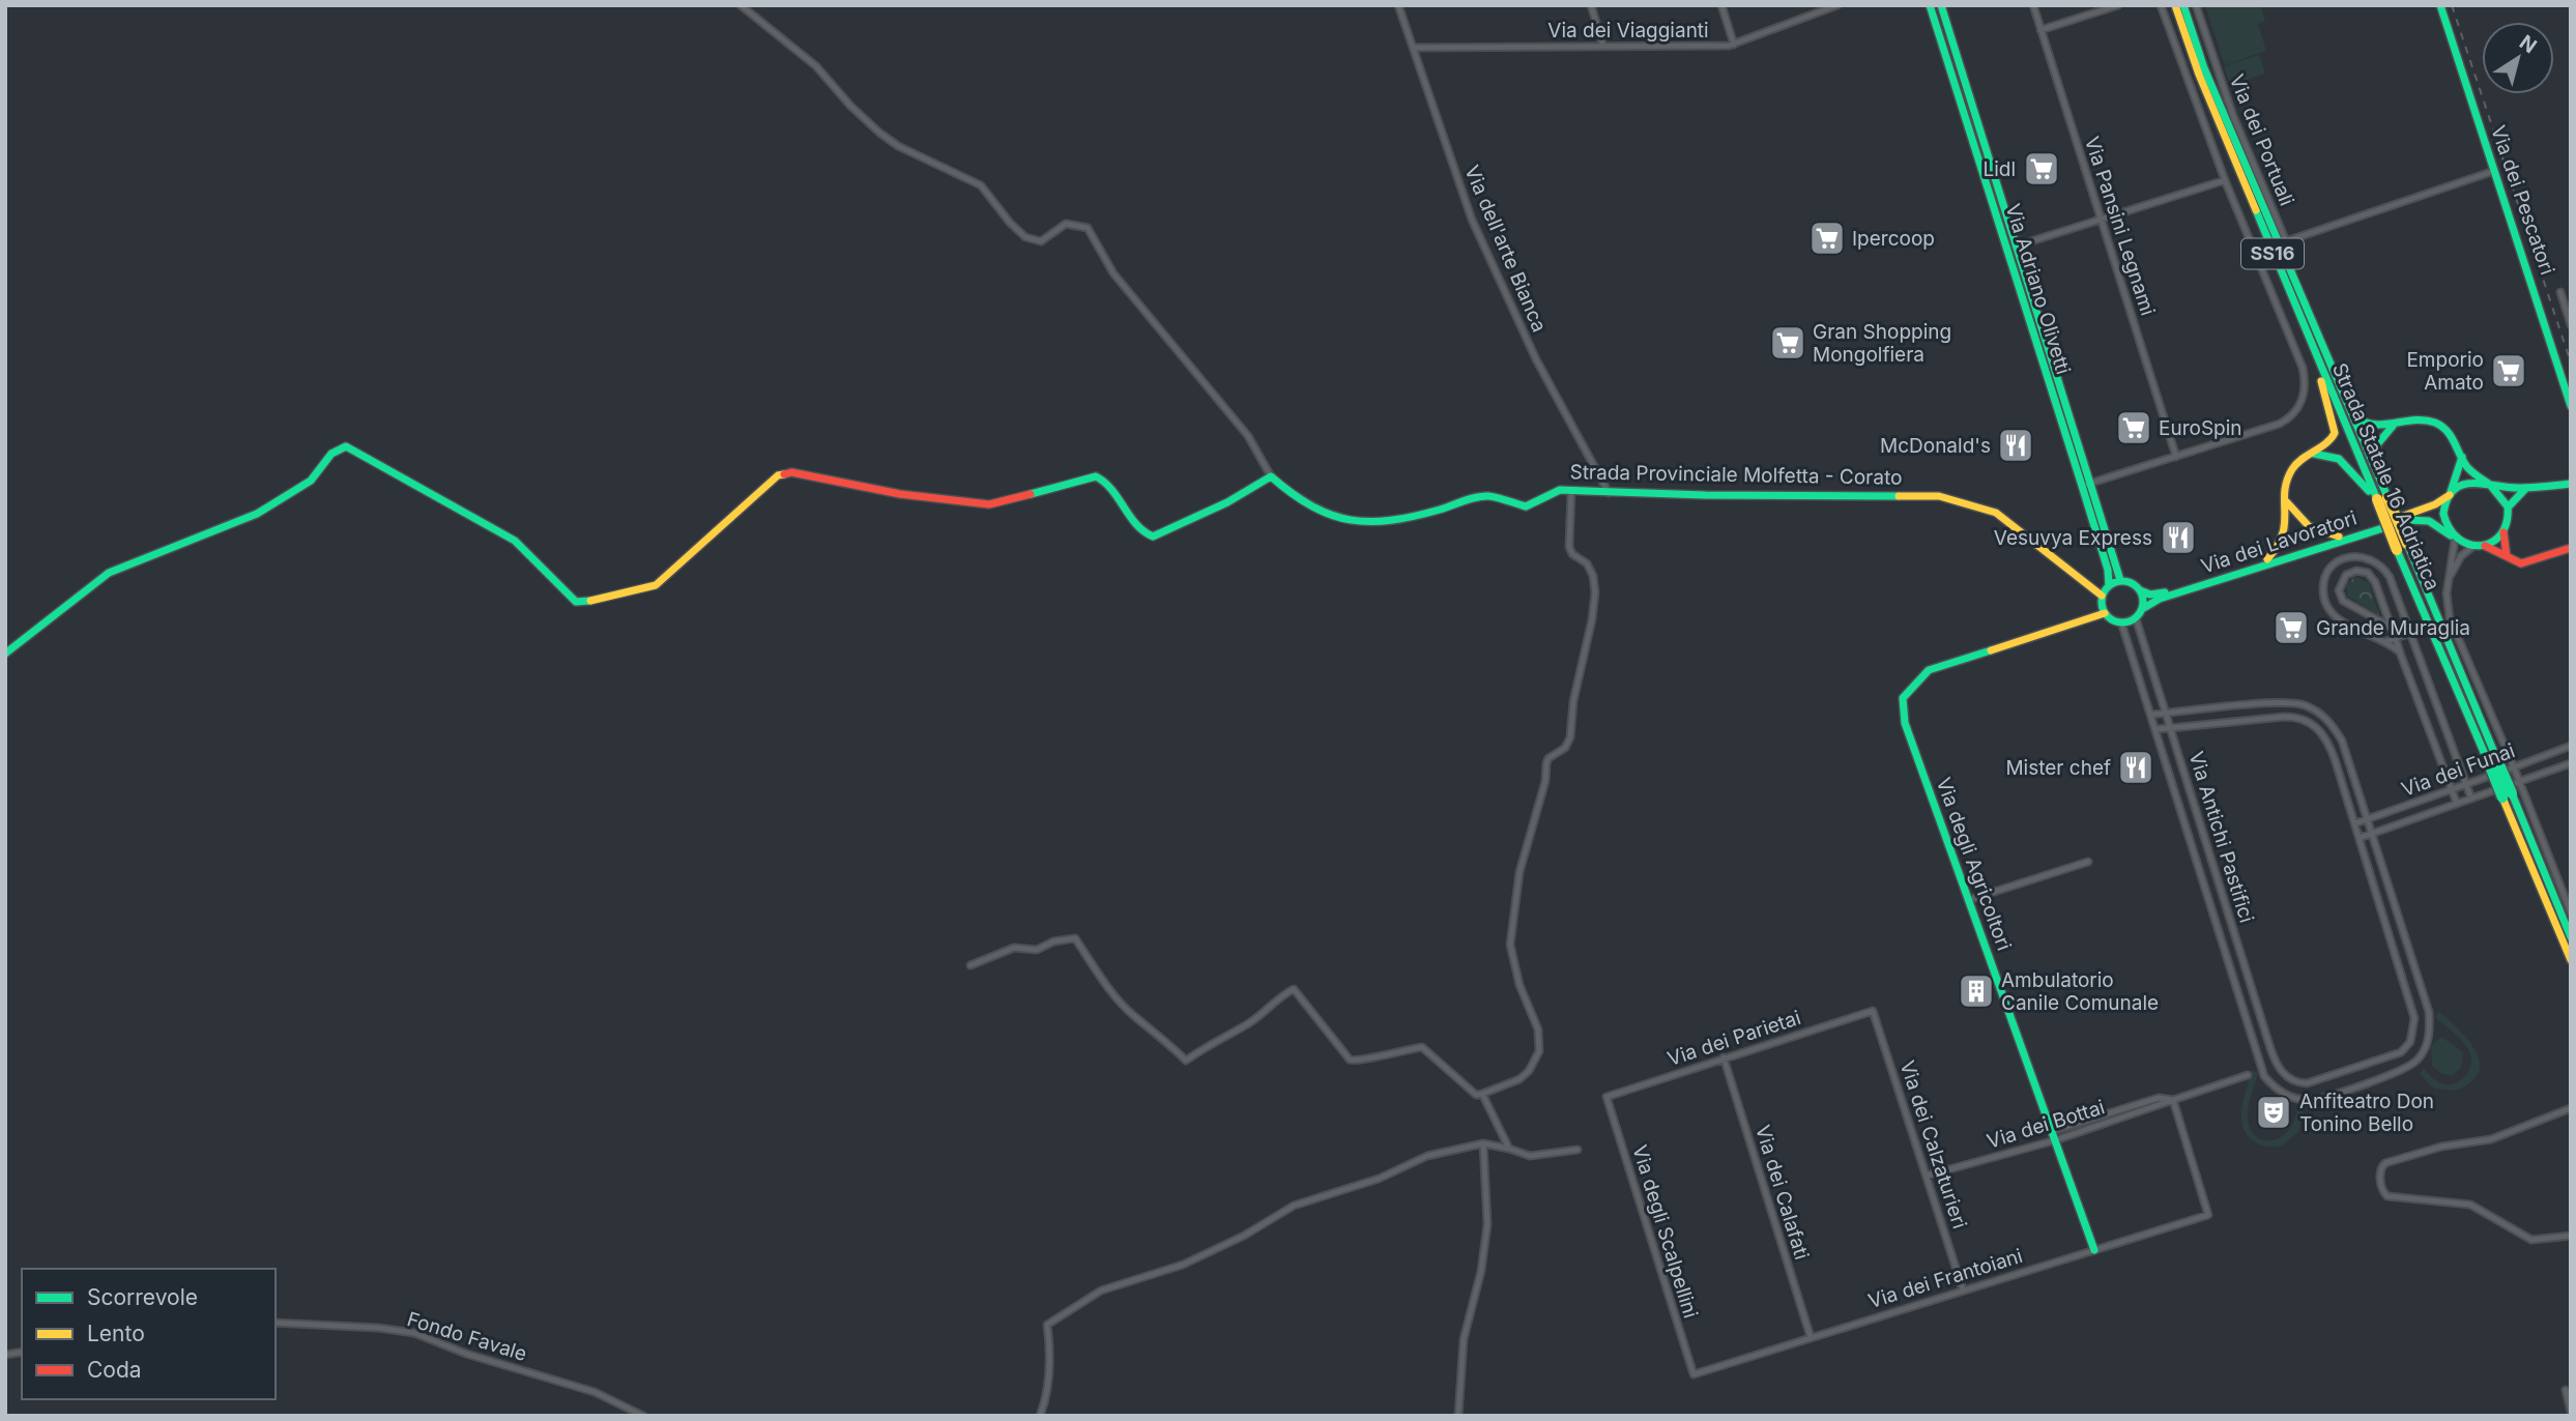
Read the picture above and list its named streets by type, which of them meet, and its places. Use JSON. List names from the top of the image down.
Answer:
{
  "streets": {
    "main road": [
      "Via dei Pescatori",
      "SS16",
      "Via Adriano Olivetti",
      "Strada Provinciale Molfetta - Corato",
      "Strada Statale 16 Adriatica",
      "Via dei Lavoratori",
      "Via degli Agricoltori"
    ],
    "street": [
      "Via dei Viaggianti",
      "Via dei Portuali",
      "Via Pansini Legnami",
      "Via dell'arte Bianca",
      "Via dei Funai",
      "Via Antichi Pastifici",
      "Via dei Parietai",
      "Via dei Bottai",
      "Via dei Calzaturieri",
      "Via dei Calafati",
      "Via degli Scalpellini",
      "Via dei Frantoiani",
      "Fondo Favale"
    ]
  },
  "crossings": [
    ["Via dei Viaggianti", "Via dell'arte Bianca"],
    ["Via dei Portuali", "Via dei Pescatori"],
    ["Via dell'arte Bianca", "Strada Provinciale Molfetta - Corato"],
    ["Via Adriano Olivetti", "Strada Provinciale Molfetta - Corato"],
    ["Via Adriano Olivetti", "Via Antichi Pastifici"],
    ["Via Adriano Olivetti", "Via degli Agricoltori"],
    ["Strada Provinciale Molfetta - Corato", "Via Antichi Pastifici"],
    ["Strada Provinciale Molfetta - Corato", "Via degli Agricoltori"],
    ["Via dei Funai", "Via Antichi Pastifici"],
    ["Via Antichi Pastifici", "Via degli Agricoltori"],
    ["Via degli Agricoltori", "Via dei Bottai"],
    ["Via degli Agricoltori", "Via dei Frantoiani"],
    ["Via dei Parietai", "Via dei Calzaturieri"],
    ["Via dei Parietai", "Via dei Calafati"],
    ["Via dei Parietai", "Via degli Scalpellini"],
    ["Via dei Bottai", "Via dei Calzaturieri"],
    ["Via dei Bottai", "Via dei Frantoiani"],
    ["Via dei Calzaturieri", "Via dei Frantoiani"],
    ["Via dei Calafati", "Via dei Frantoiani"],
    ["Via degli Scalpellini", "Via dei Frantoiani"]
  ],
  "places": {
    "supermarket": [
      "Lidl",
      "Ipercoop",
      "Gran Shopping Mongolfiera",
      "Emporio Amato",
      "EuroSpin",
      "Grande Muraglia"
    ],
    "restaurant": ["McDonald's", "Vesuvya Express", "Mister chef"],
    "building": ["Ambulatorio Canile Comunale"],
    "theatre": ["Anfiteatro Don Tonino Bello"]
  },
  "legend": ["Scorrevole", "Lento", "Coda"],
  "north": "top right"
}
